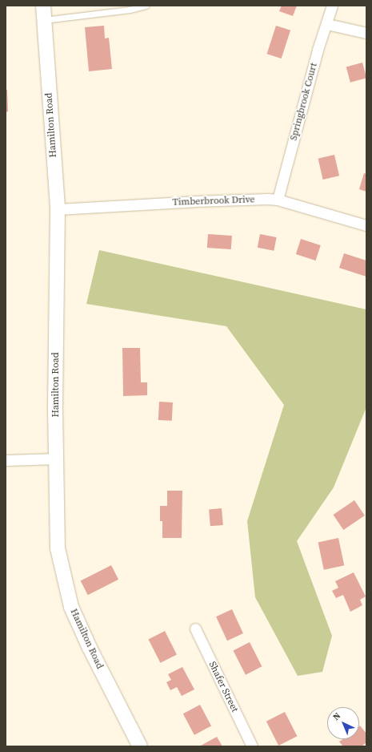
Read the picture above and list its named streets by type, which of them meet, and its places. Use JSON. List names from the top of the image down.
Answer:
{
  "streets": {
    "street": [
      "Springbrook Court",
      "Hamilton Road",
      "Timberbrook Drive",
      "Shafer Street"
    ]
  },
  "crossings": [
    ["Springbrook Court", "Timberbrook Drive"],
    ["Hamilton Road", "Timberbrook Drive"]
  ],
  "north": "top left"
}
